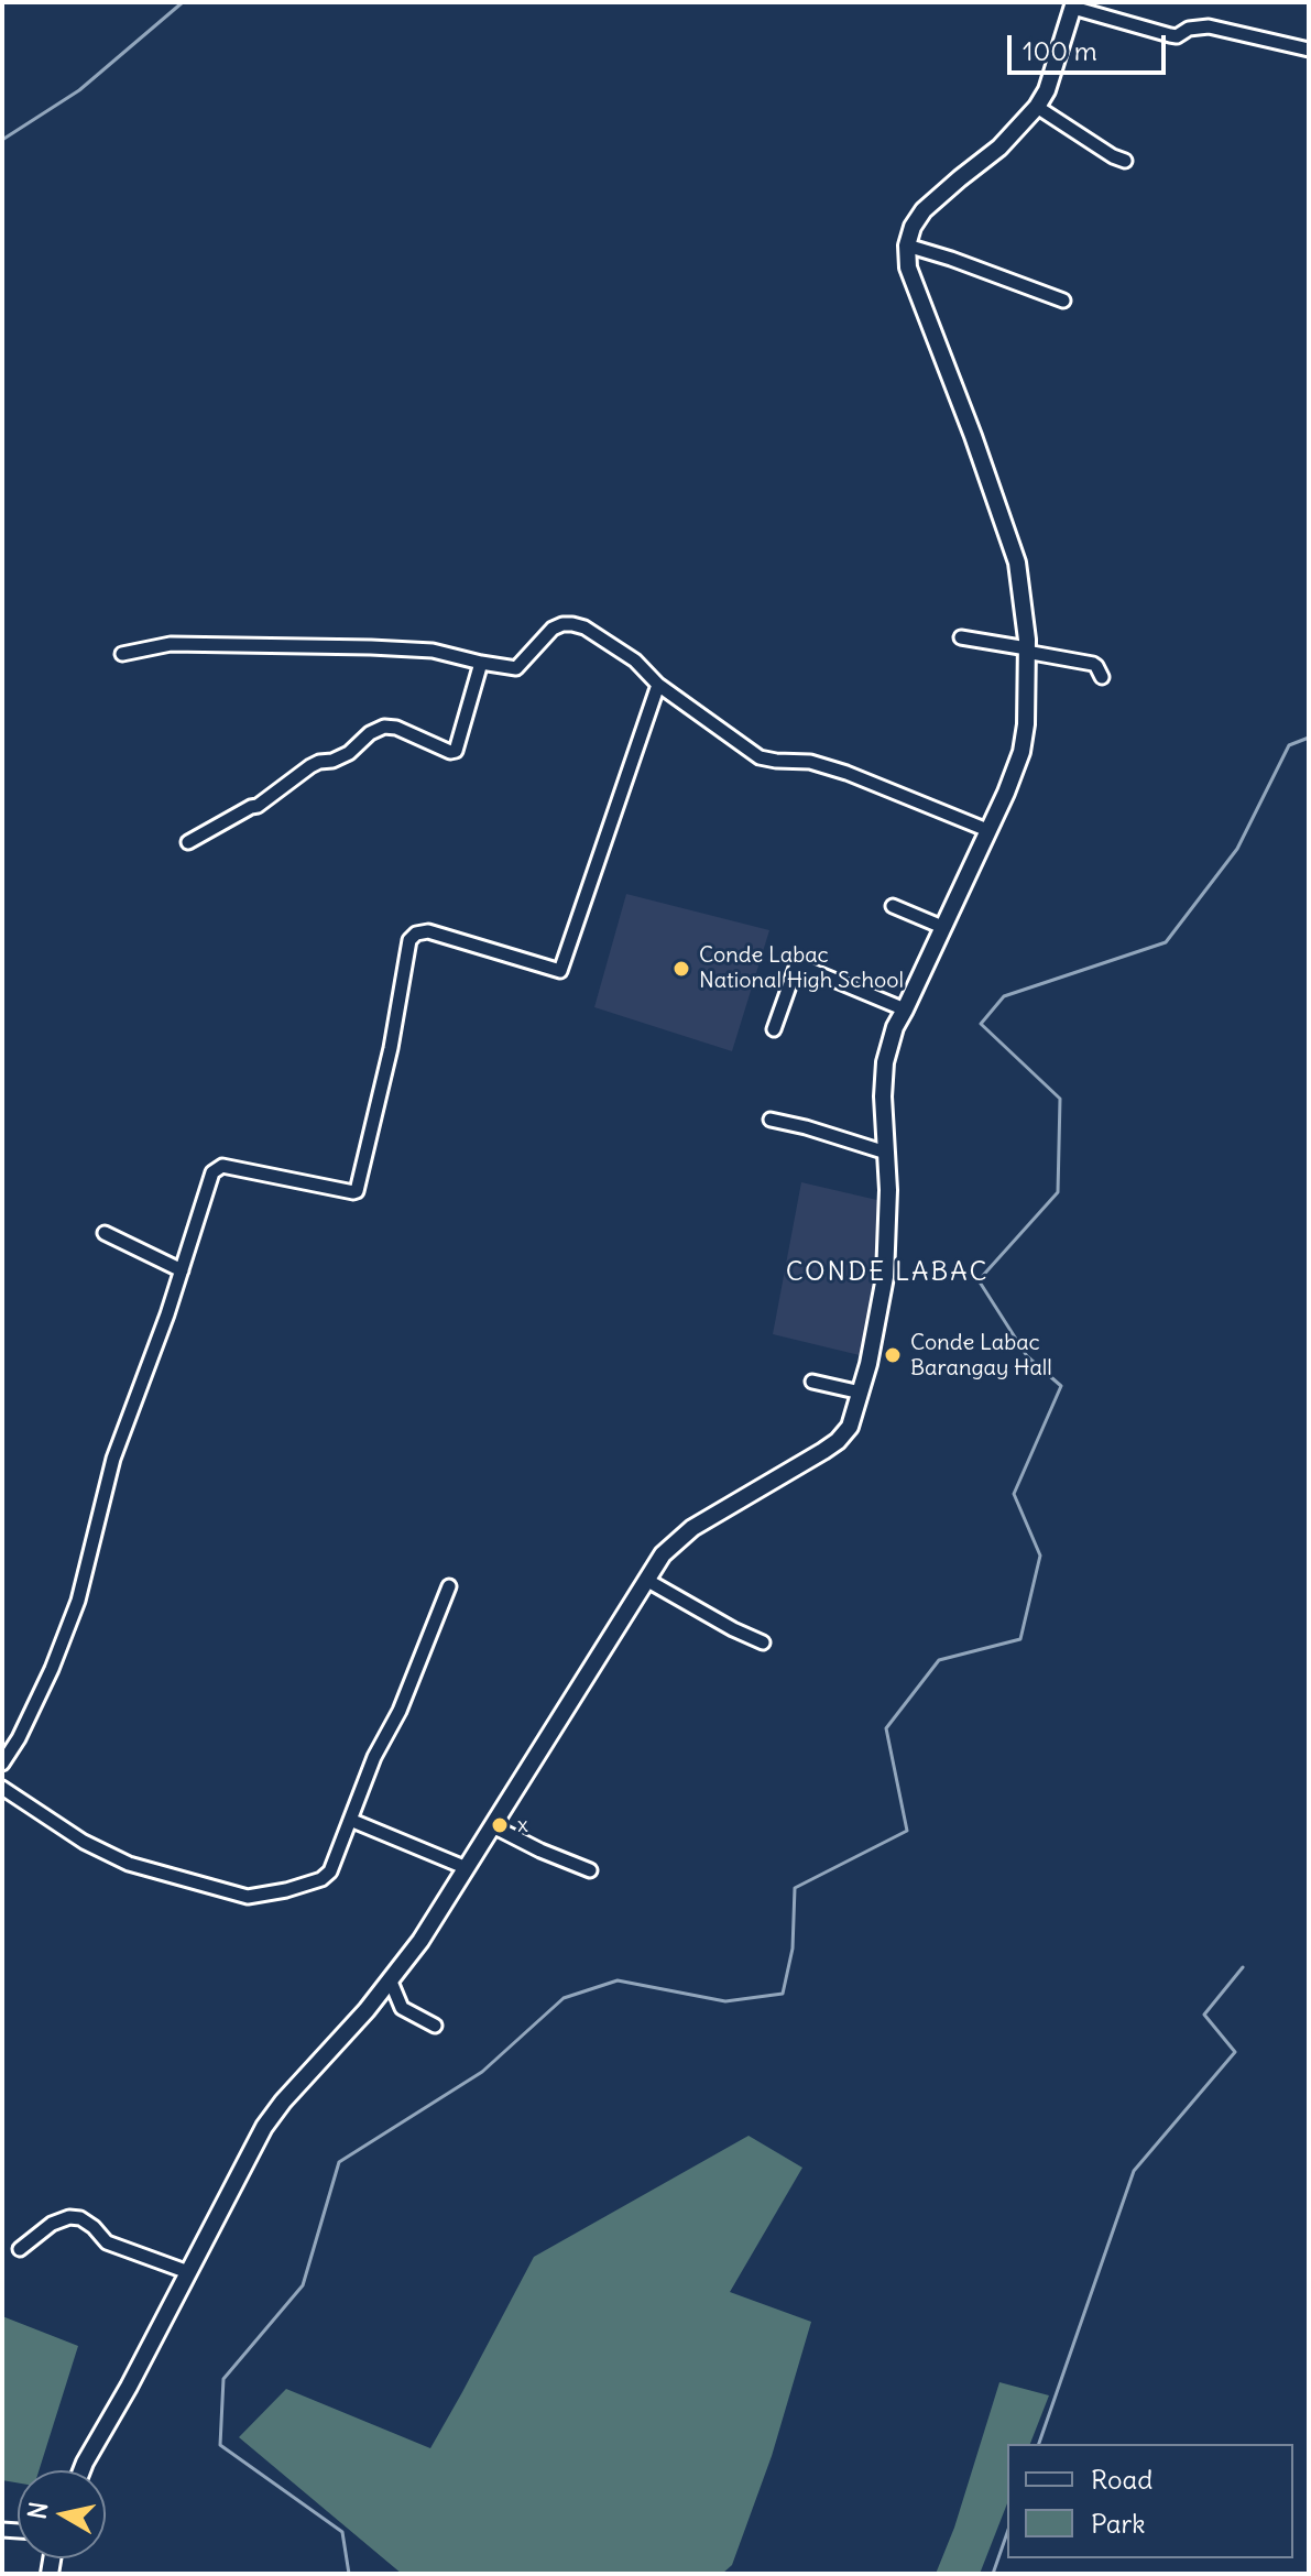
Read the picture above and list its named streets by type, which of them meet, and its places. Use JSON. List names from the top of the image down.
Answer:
{
  "districts": ["CONDE LABAC"],
  "places": ["Conde Labac National High School", "Conde Labac Barangay Hall", "x"],
  "legend": ["Road", "Park"],
  "scale_bar": "100 m",
  "north": "left"
}
